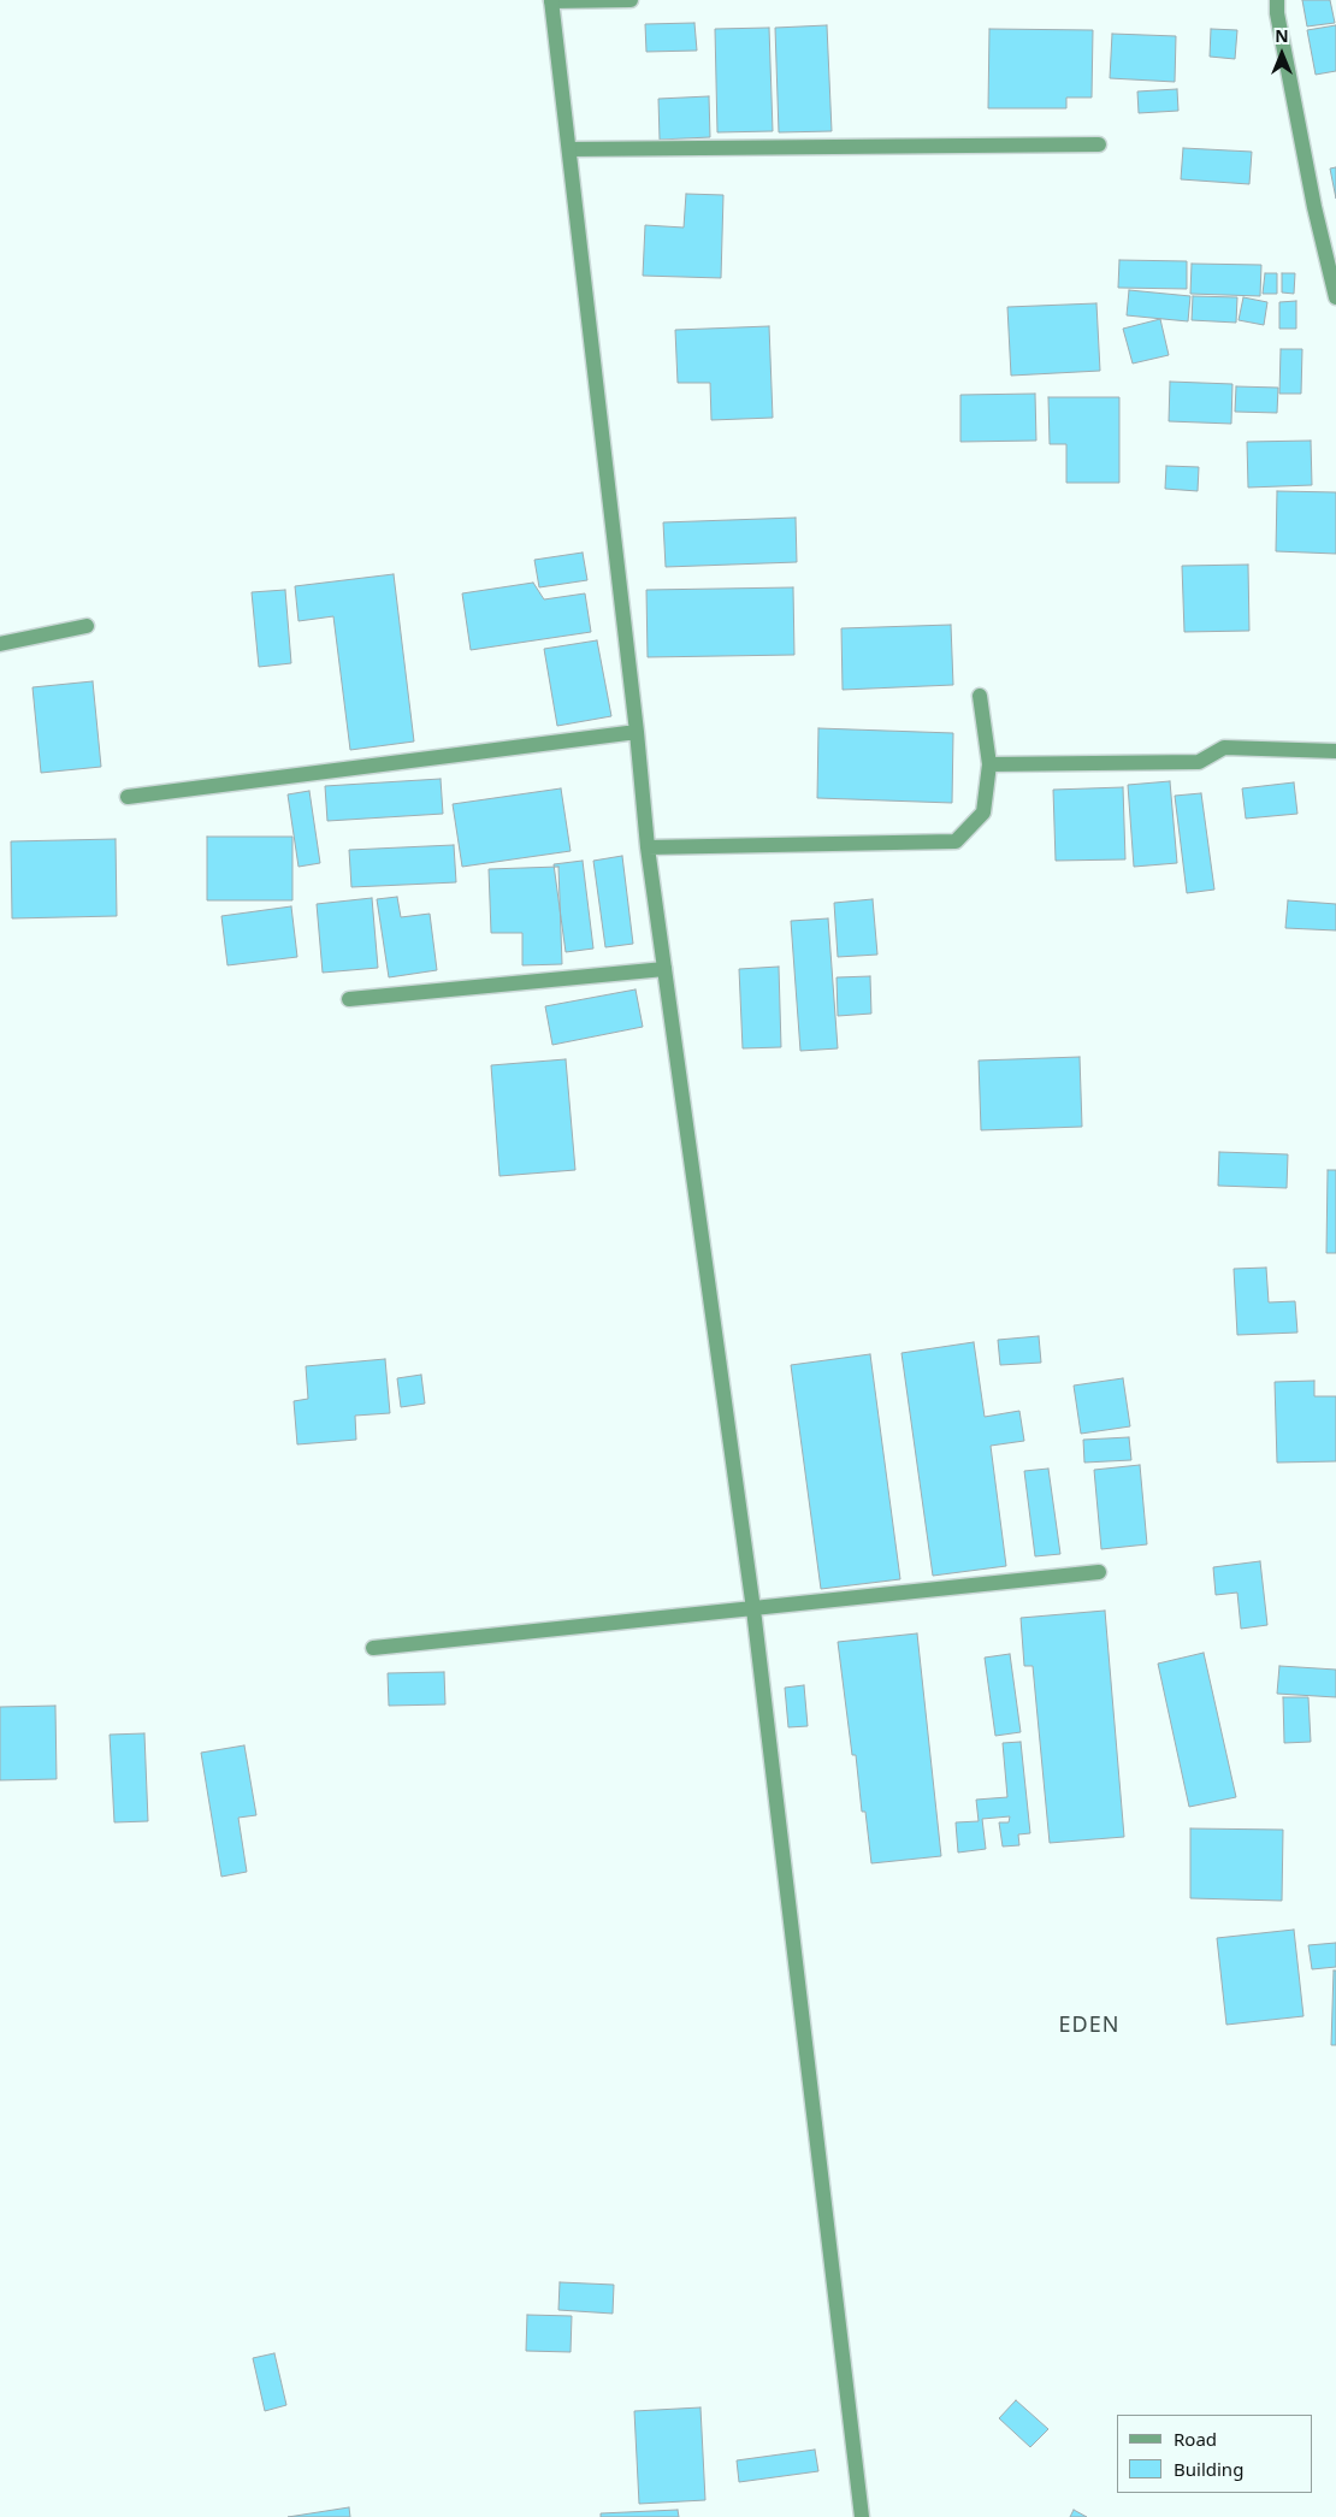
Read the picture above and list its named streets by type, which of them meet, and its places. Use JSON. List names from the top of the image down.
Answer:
{
  "districts": ["EDEN"],
  "legend": ["Road", "Building"],
  "north": "top"
}
